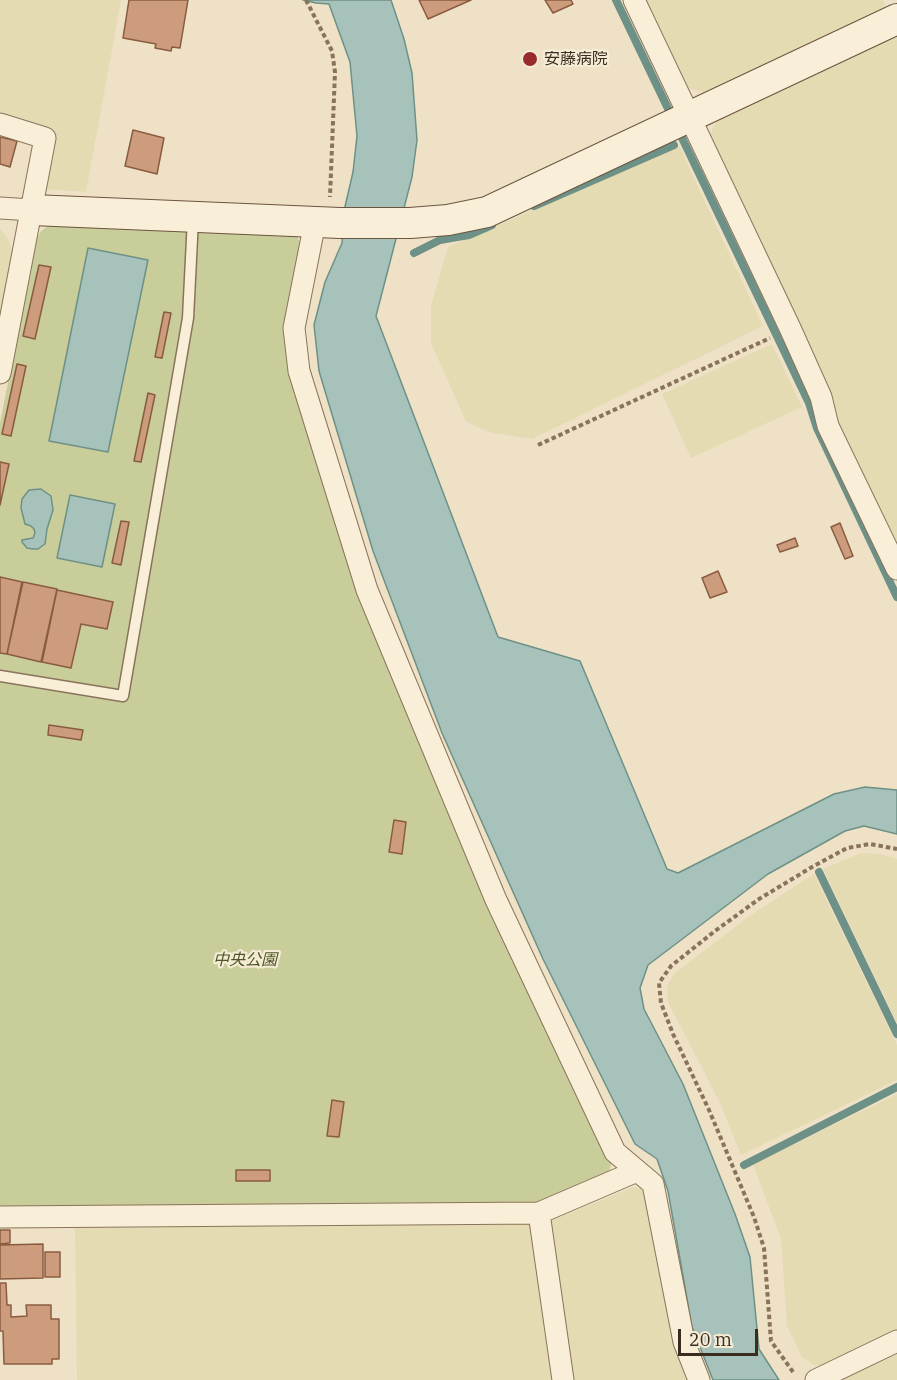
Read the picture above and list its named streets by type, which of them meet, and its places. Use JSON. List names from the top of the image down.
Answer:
{
  "parks": ["中央公園"],
  "places": ["安藤病院"],
  "scale_bar": "20 m"
}
